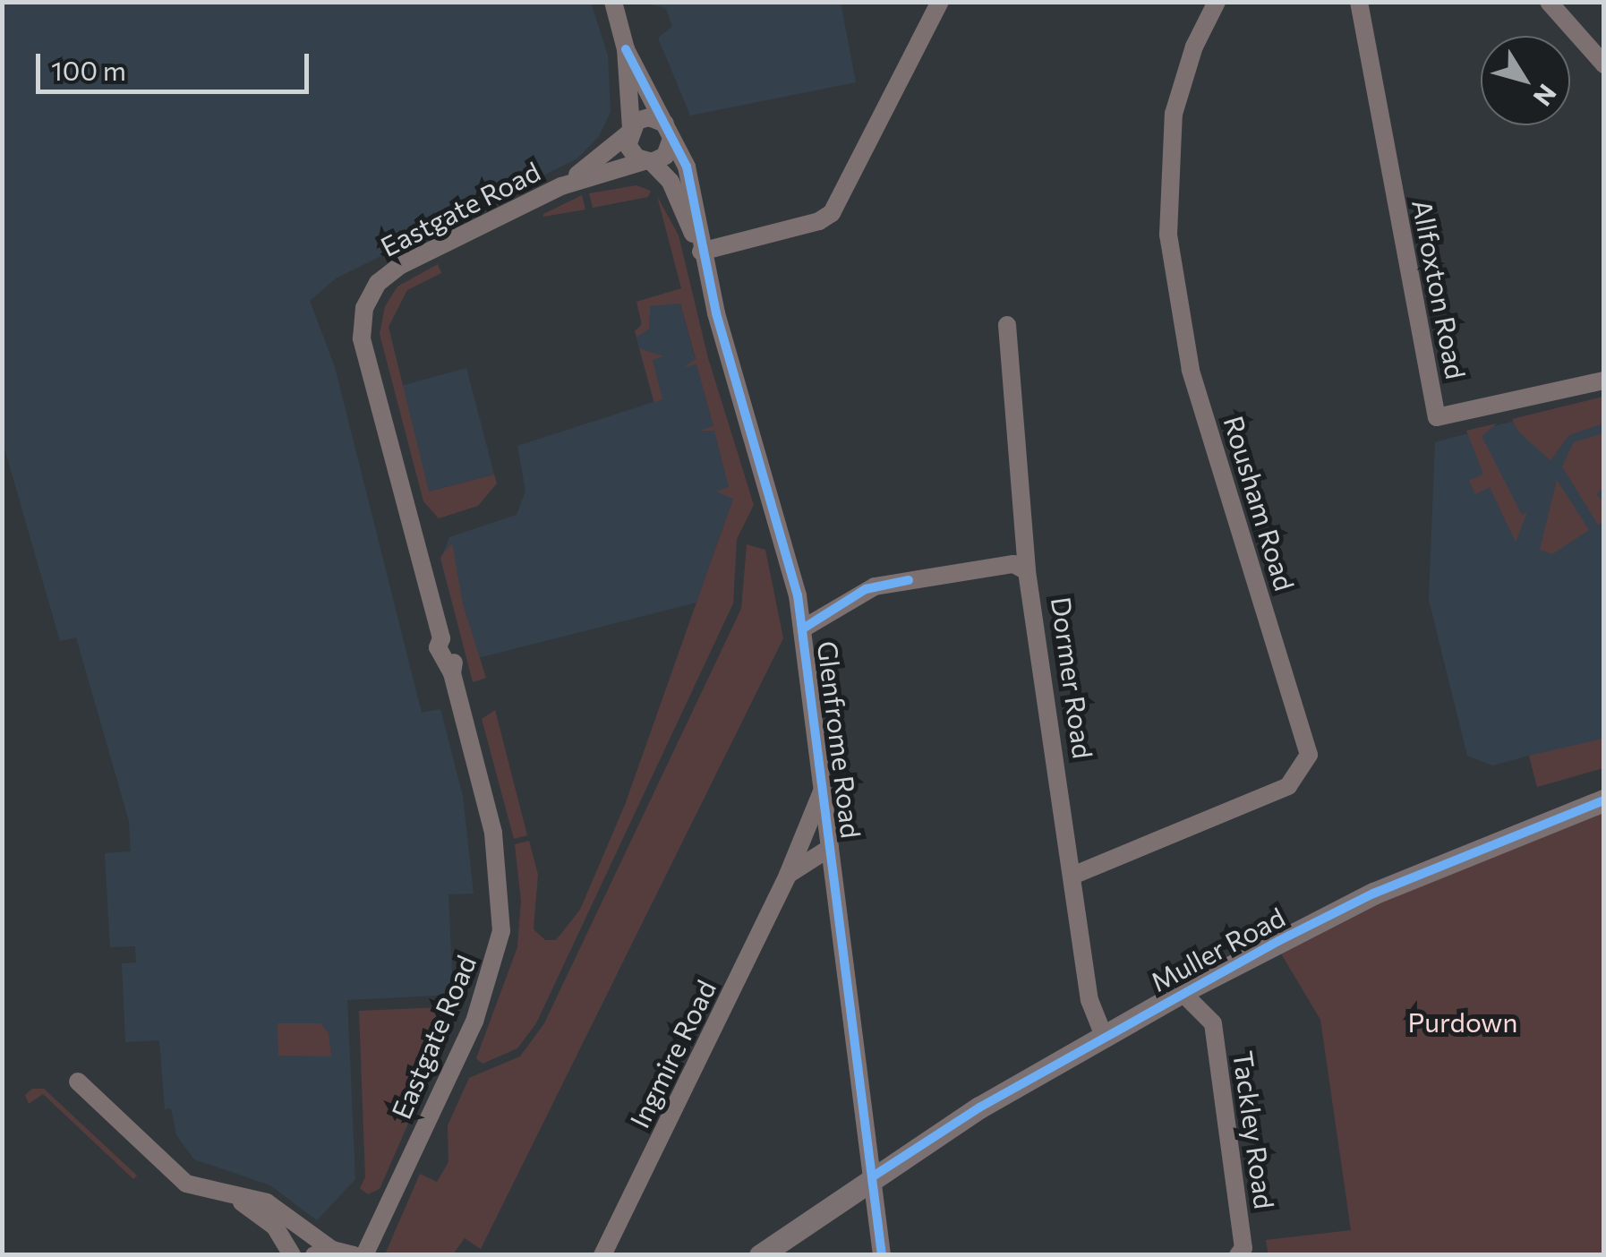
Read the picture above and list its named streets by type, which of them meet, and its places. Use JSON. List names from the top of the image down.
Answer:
{
  "streets": {
    "main road": ["Muller Road"],
    "street": [
      "Eastgate Road",
      "Allfoxton Road",
      "Rousham Road",
      "Dormer Road",
      "Glenfrome Road",
      "Ingmire Road",
      "Tackley Road"
    ]
  },
  "crossings": [
    ["Eastgate Road", "Glenfrome Road"],
    ["Rousham Road", "Dormer Road"],
    ["Dormer Road", "Muller Road"],
    ["Glenfrome Road", "Muller Road"],
    ["Glenfrome Road", "Ingmire Road"],
    ["Muller Road", "Tackley Road"]
  ],
  "parks": ["Purdown"],
  "scale_bar": "100 m",
  "north": "bottom right"
}
